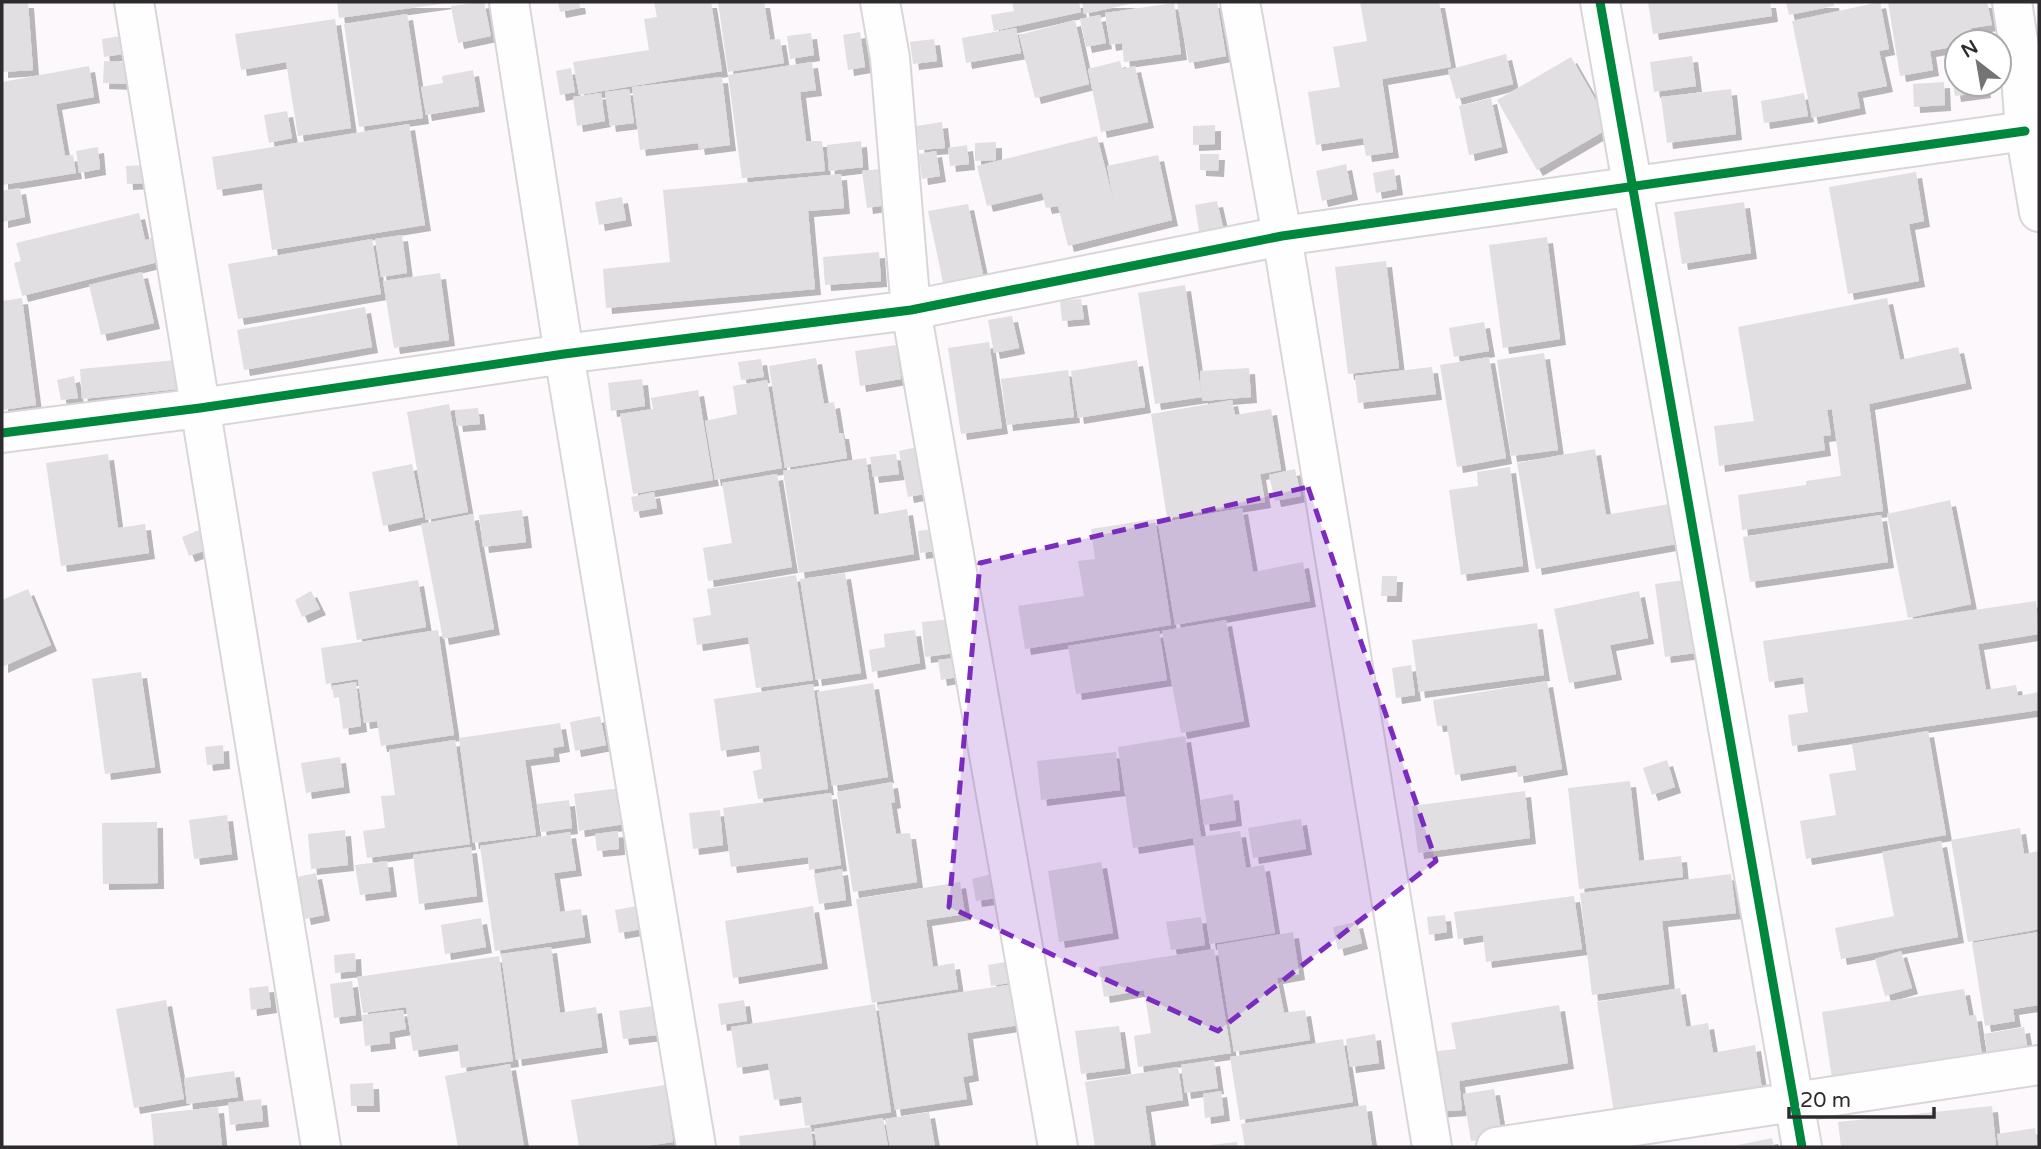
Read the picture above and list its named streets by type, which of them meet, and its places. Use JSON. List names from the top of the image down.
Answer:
{
  "scale_bar": "20 m",
  "north": "top left"
}
